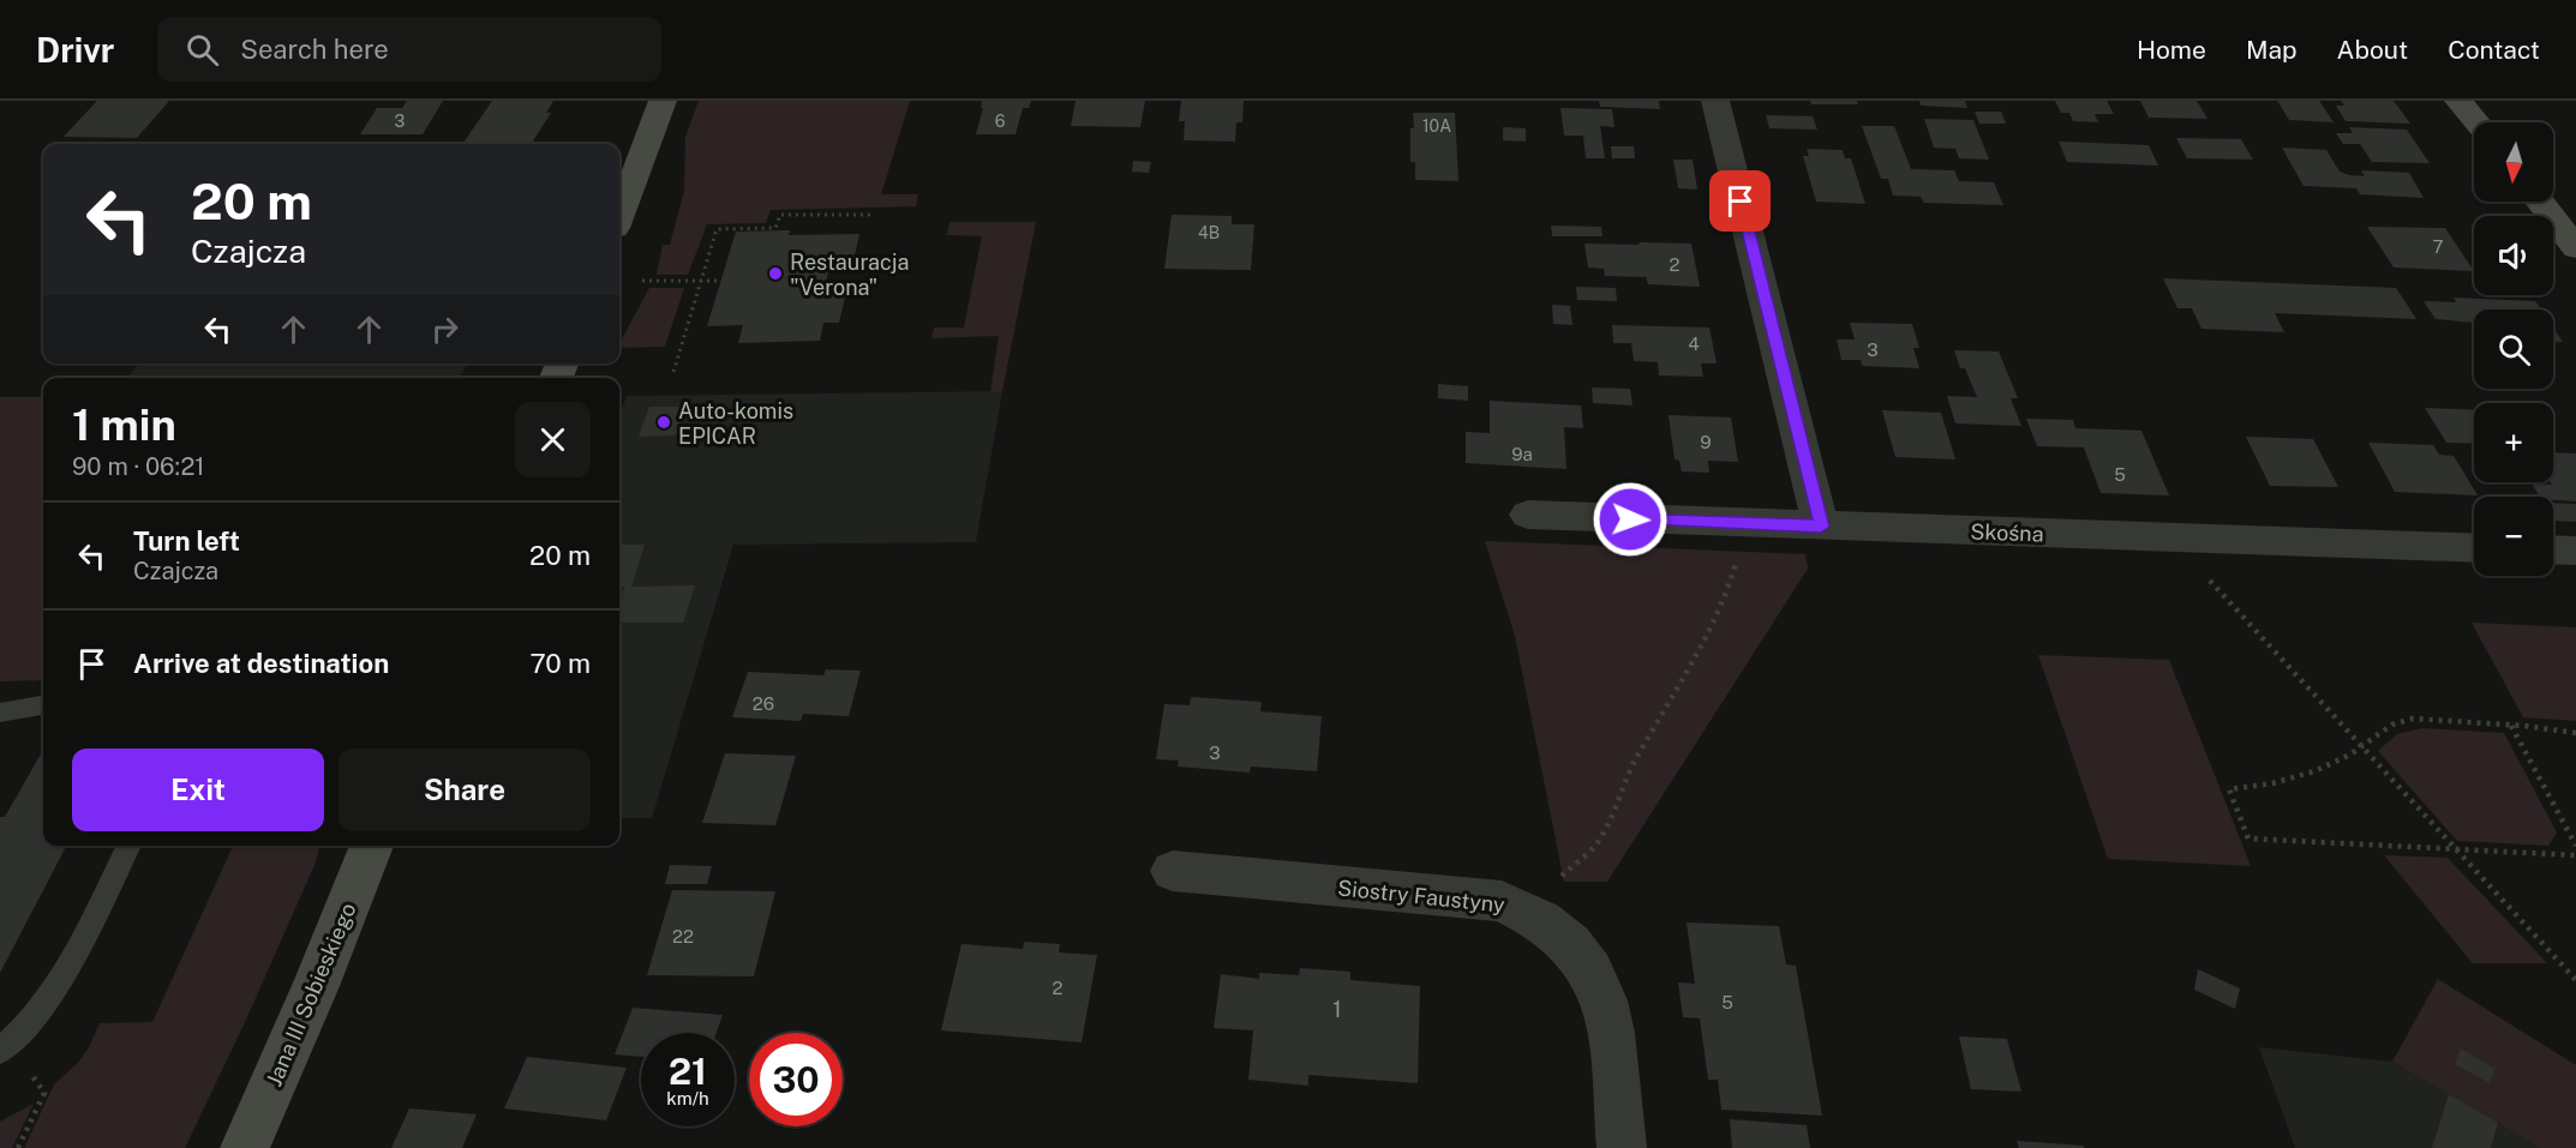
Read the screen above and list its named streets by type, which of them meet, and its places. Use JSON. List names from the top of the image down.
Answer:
{
  "streets": {
    "street": ["Skośna", "Siostry Faustyny", "Jana III Sobieskiego"]
  },
  "places": ["Restauracja \"Verona\"", "Auto-komis EPICAR"],
  "house_numbers": [
    "3",
    "6",
    "10A",
    "4B",
    "7",
    "2",
    "4",
    "3",
    "9",
    "9a",
    "5",
    "26",
    "3",
    "22",
    "2",
    "5",
    "1"
  ],
  "north": "bottom",
  "page": {
    "header": "Drivr",
    "search": "Search here",
    "nav": [
      "Home",
      "Map",
      "About",
      "Contact"
    ],
    "map_buttons": ["+", "−"],
    "turn": ["20 m", "Czajcza"],
    "heading": ["1 min", "90 m · 06:21"],
    "list": [
      {
        "name": "Turn left",
        "note": "Czajcza",
        "value": "20 m"
      },
      {
        "name": "Arrive at destination",
        "value": "70 m"
      }
    ],
    "buttons": ["Exit", "Share"],
    "speed": "21 km/h",
    "limit": "30"
  }
}
